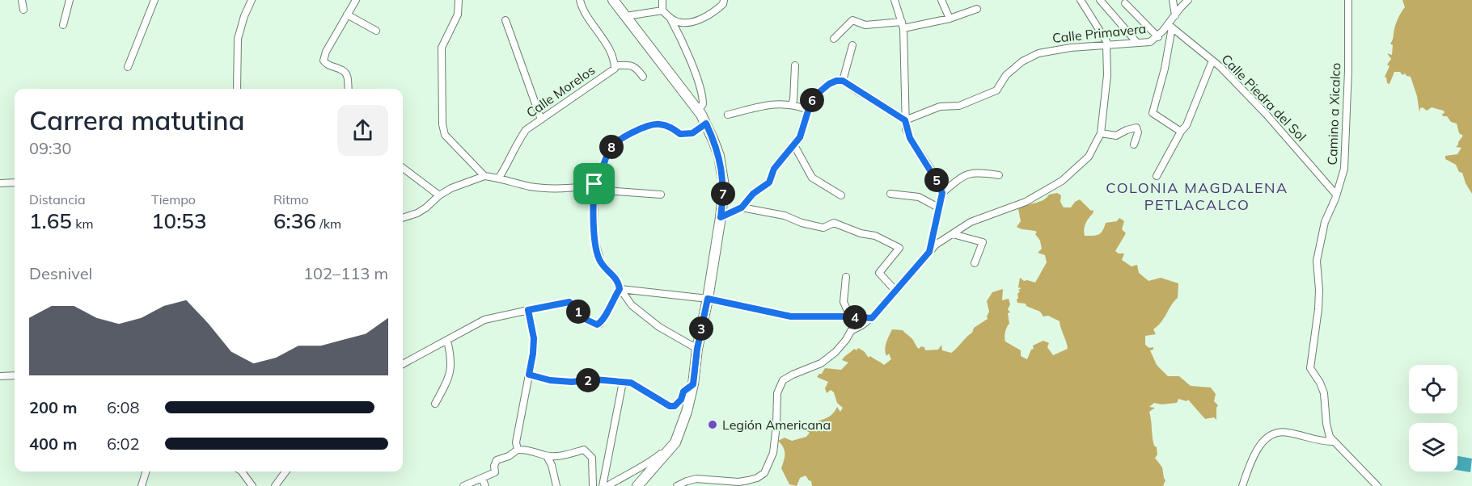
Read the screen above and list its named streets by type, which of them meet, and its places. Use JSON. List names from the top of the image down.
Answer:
{
  "streets": {
    "street": [
      "Calle Primavera",
      "Calle Morelos",
      "Calle Piedra del Sol",
      "Camino a Xicalco"
    ]
  },
  "crossings": [
    ["Calle Primavera", "Calle Piedra del Sol"],
    ["Calle Piedra del Sol", "Camino a Xicalco"]
  ],
  "districts": ["COLONIA MAGDALENA PETLACALCO"],
  "places": ["Legión Americana"],
  "page": {
    "pins": [
      "6",
      "8",
      "5",
      "7",
      "1",
      "4",
      "3",
      "2"
    ],
    "heading": ["Carrera matutina", "09:30"],
    "stats": [
      ["Distancia", "1.65 km"],
      ["Tiempo", "10:53"],
      ["Ritmo", "6:36 /km"]
    ],
    "chart": ["Desnivel", "102–113 m"],
    "list": [
      {
        "name": "200 m",
        "note": "6:08"
      },
      {
        "name": "400 m",
        "note": "6:02"
      }
    ]
  }
}
